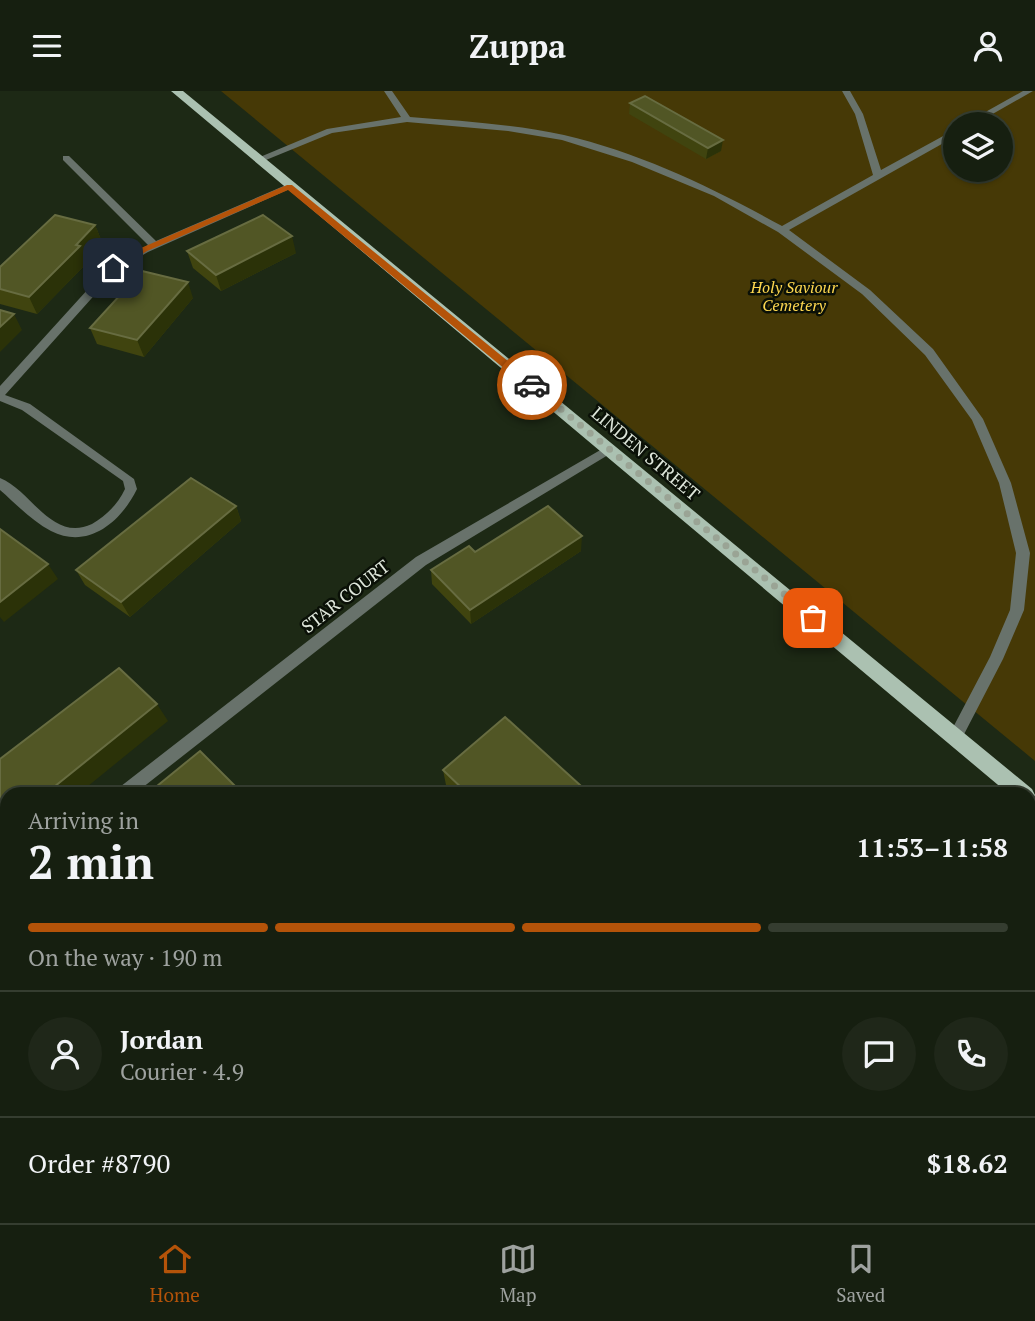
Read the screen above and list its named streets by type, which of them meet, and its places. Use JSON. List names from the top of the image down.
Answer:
{
  "streets": {
    "main road": ["LINDEN STREET"],
    "street": ["STAR COURT"]
  },
  "crossings": [
    ["LINDEN STREET", "STAR COURT"]
  ],
  "parks": ["Holy Saviour Cemetery"],
  "page": {
    "header": "Zuppa",
    "heading": ["2 min", "Arriving in", "11:53–11:58"],
    "panel": [
      "Jordan",
      "Courier · 4.9",
      "Order #8790",
      "$18.62"
    ],
    "bar": "On the way · 190 m",
    "tabs": ["Home", "Map", "Saved"]
  }
}
